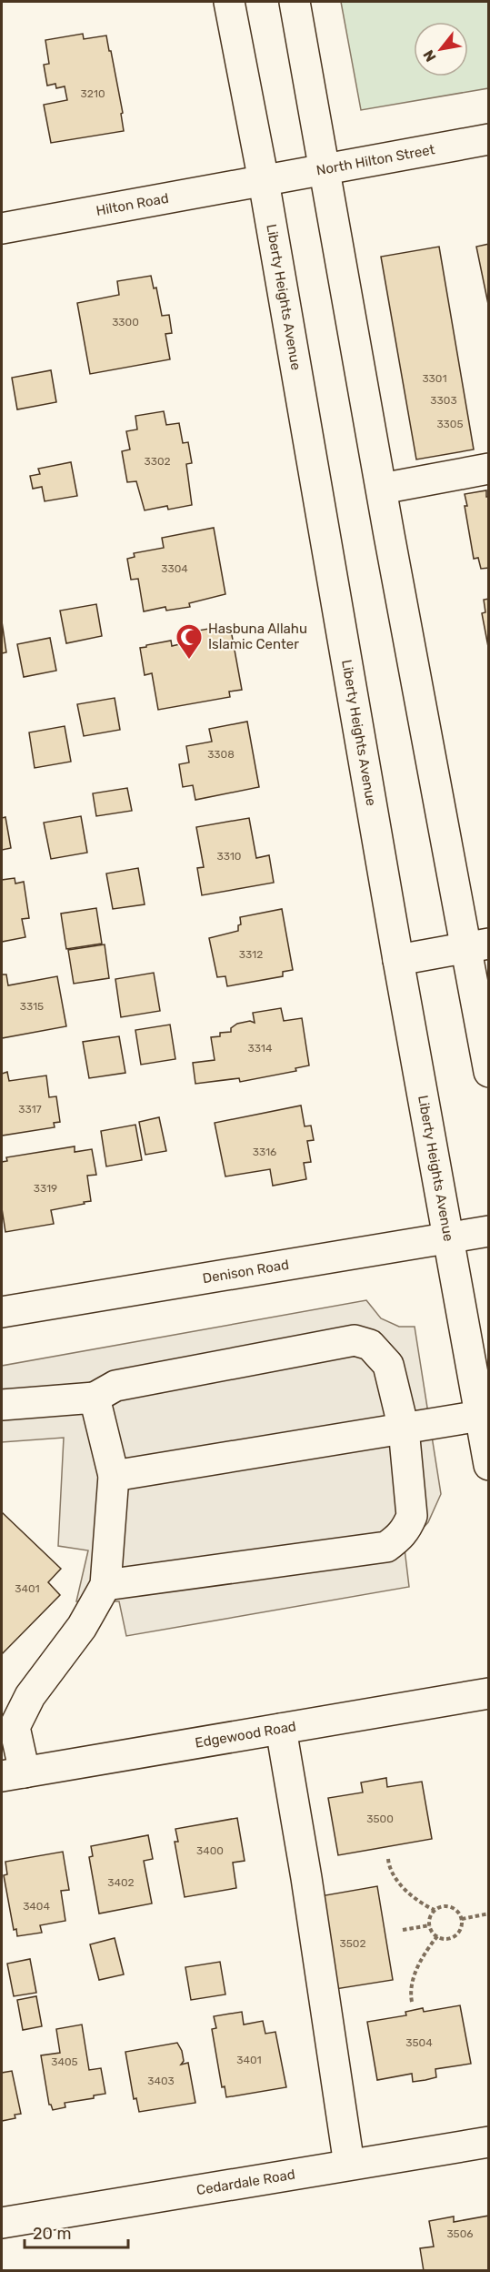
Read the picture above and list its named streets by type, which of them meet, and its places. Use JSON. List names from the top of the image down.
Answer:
{
  "streets": {
    "main road": [
      "North Hilton Street",
      "Hilton Road",
      "Liberty Heights Avenue",
      "Denison Road",
      "Edgewood Road",
      "Cedardale Road"
    ]
  },
  "crossings": [
    ["North Hilton Street", "Hilton Road"],
    ["North Hilton Street", "Liberty Heights Avenue"],
    ["Hilton Road", "Liberty Heights Avenue"],
    ["Liberty Heights Avenue", "Denison Road"]
  ],
  "places": {
    "mosque": ["Hasbuna Allahu Islamic Center"]
  },
  "house_numbers": [
    "3210",
    "3300",
    "3301",
    "3303",
    "3305",
    "3302",
    "3304",
    "3308",
    "3310",
    "3312",
    "3315",
    "3314",
    "3317",
    "3316",
    "3319",
    "3401",
    "3500",
    "3400",
    "3402",
    "3404",
    "3502",
    "3504",
    "3401",
    "3405",
    "3403",
    "3506"
  ],
  "scale_bar": "20 m",
  "north": "bottom left"
}
